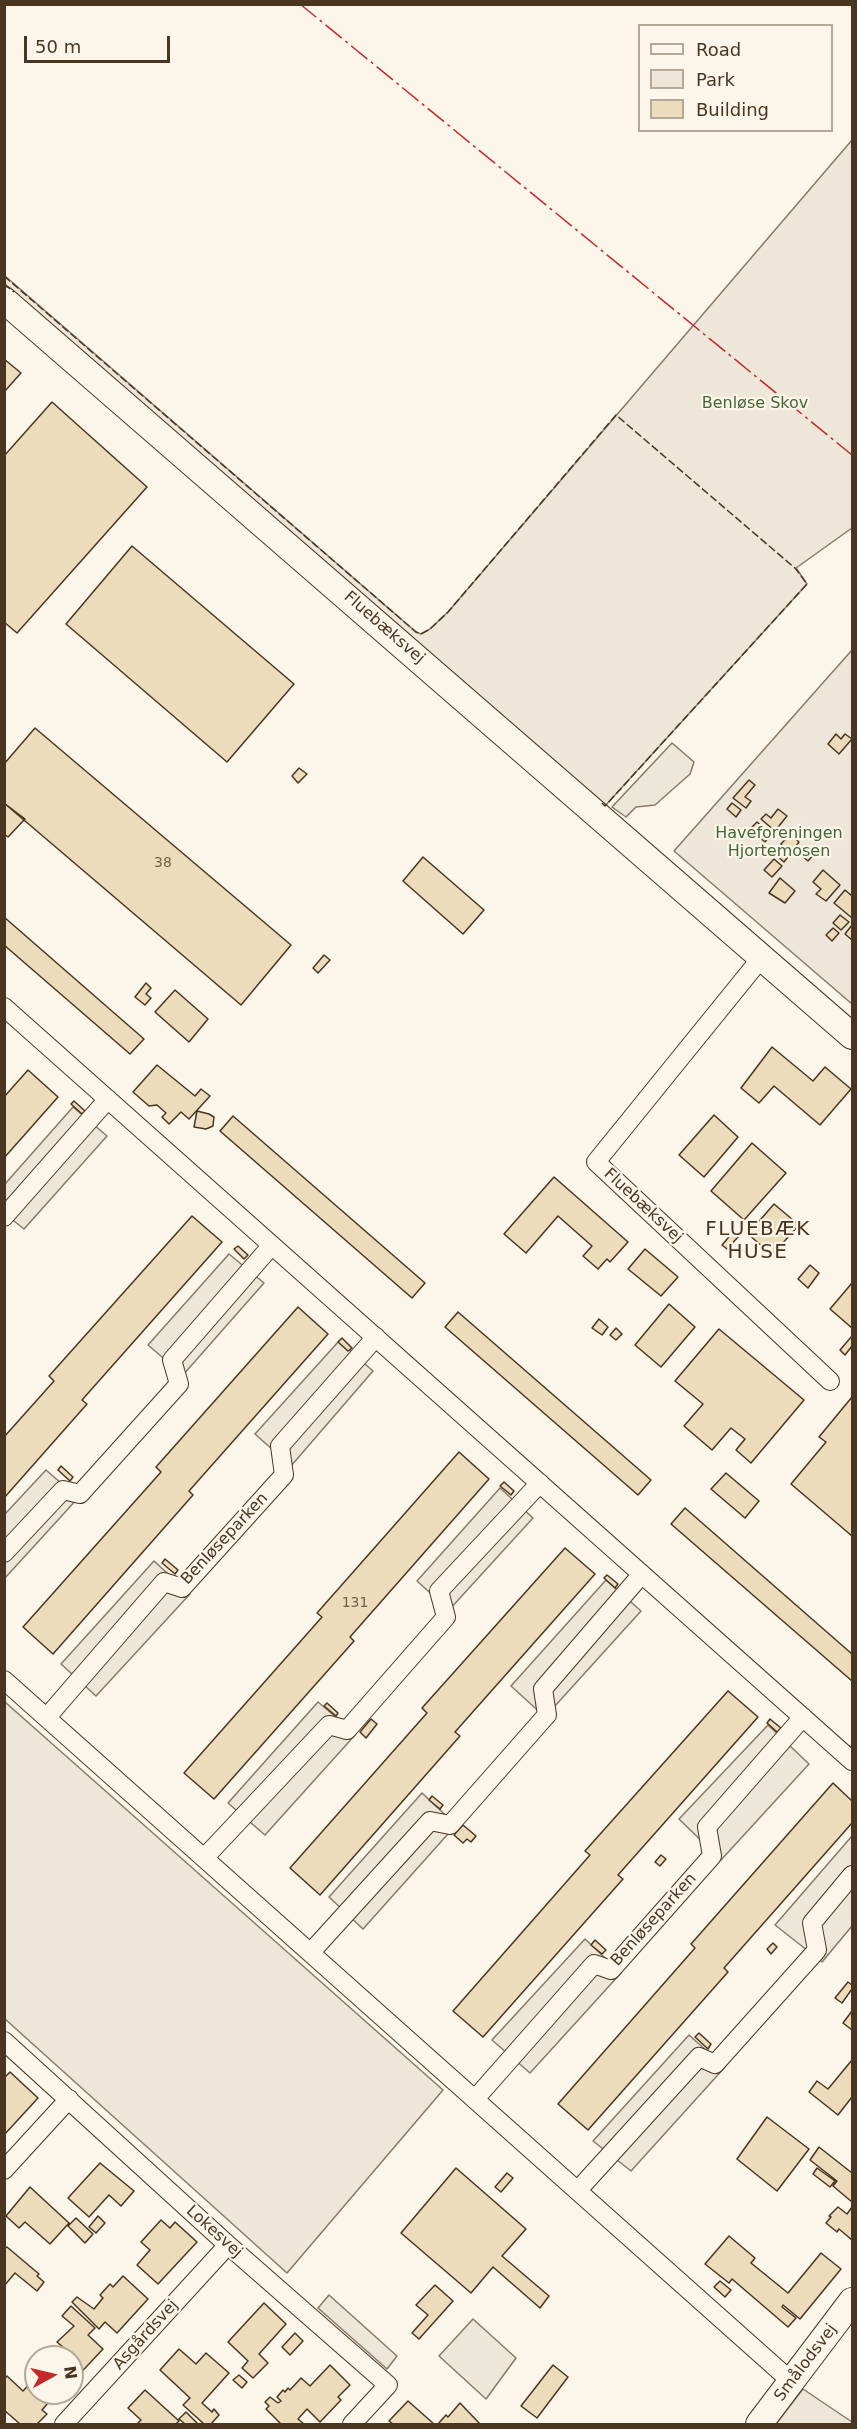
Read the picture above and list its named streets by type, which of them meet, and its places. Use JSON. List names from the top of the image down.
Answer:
{
  "streets": {
    "street": [
      "Fluebæksvej",
      "Benløseparken",
      "Lokesvej",
      "Asgårdsvej",
      "Smålodsvej"
    ]
  },
  "crossings": [
    ["Lokesvej", "Asgårdsvej"]
  ],
  "districts": ["FLUEBÆK HUSE"],
  "parks": ["Benløse Skov", "Haveforeningen Hjortemosen"],
  "house_numbers": ["38", "131"],
  "legend": ["Road", "Park", "Building"],
  "scale_bar": "50 m",
  "north": "right"
}
